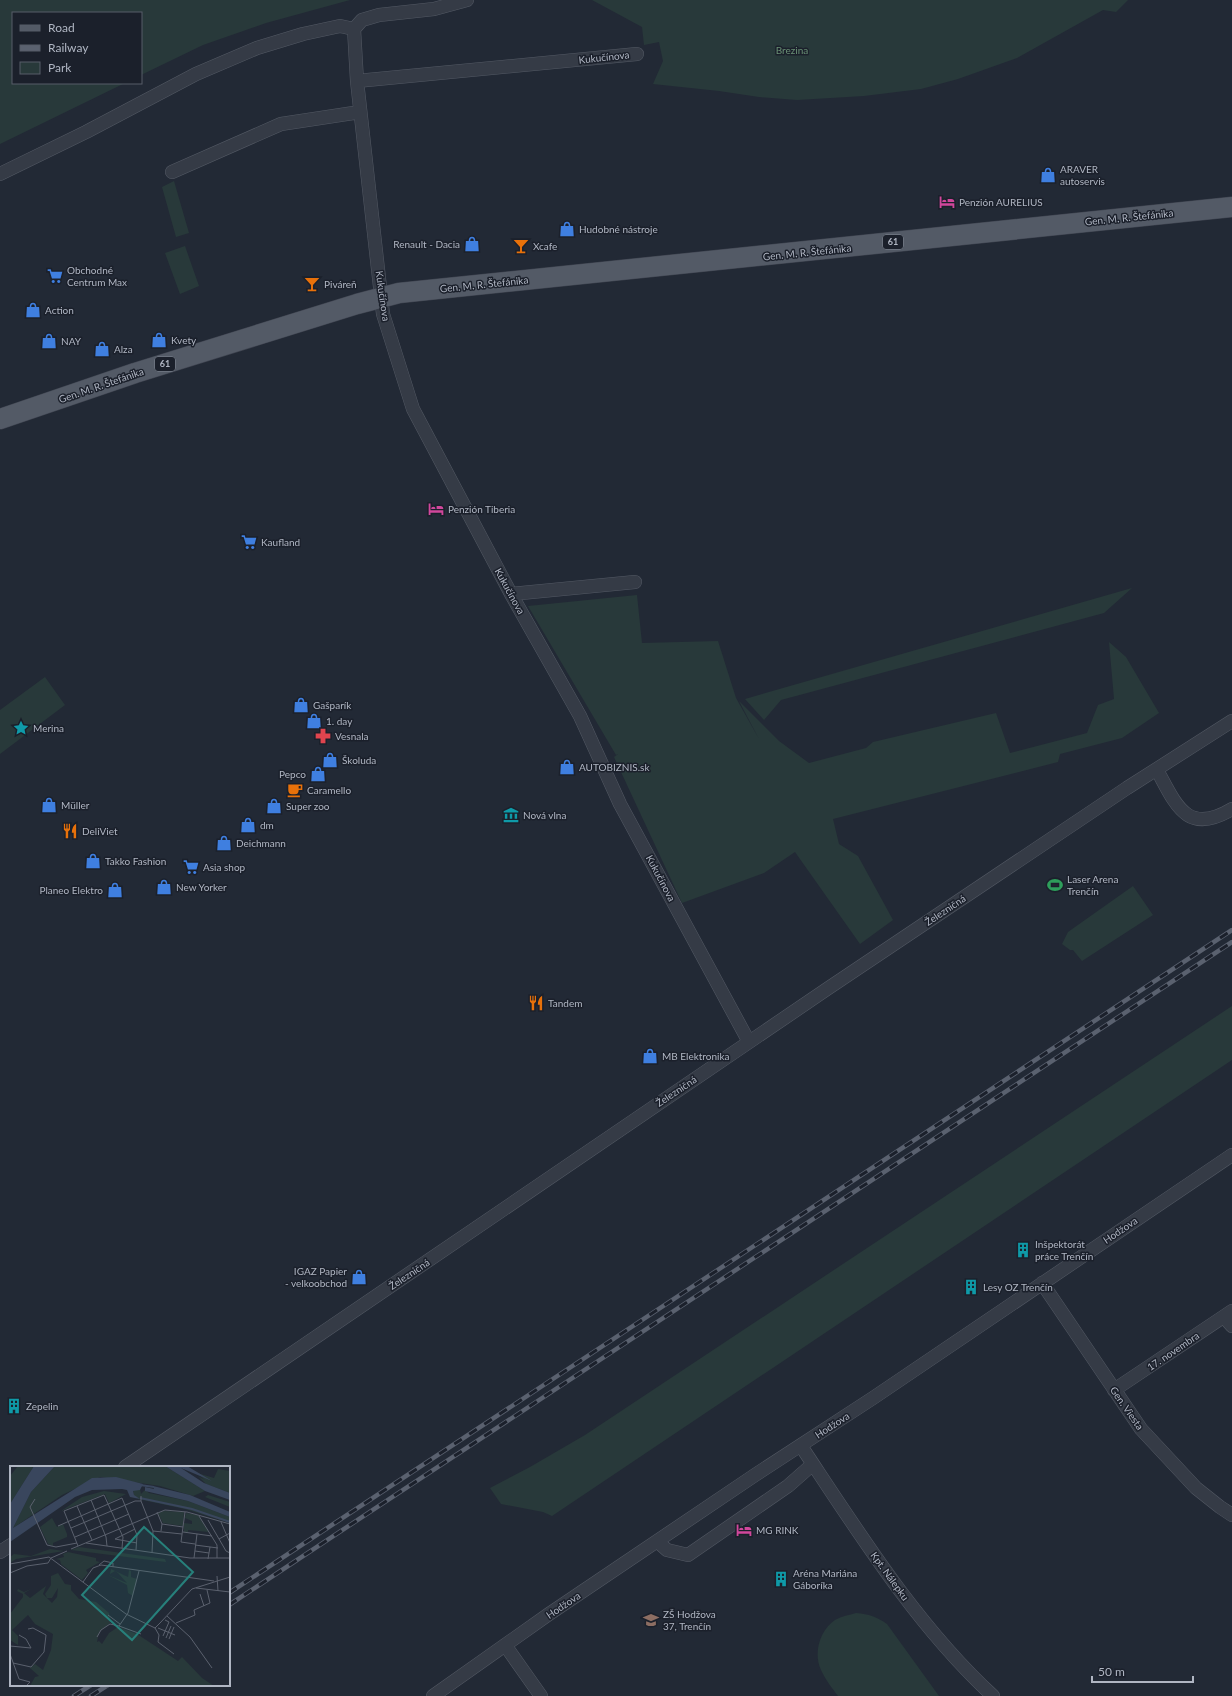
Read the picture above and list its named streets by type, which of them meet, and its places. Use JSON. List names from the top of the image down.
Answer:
{
  "streets": {
    "main road": ["Gen. M. R. Štefánika", "61"],
    "street": [
      "Kukučínova",
      "Železničná",
      "Hodžova",
      "17. novembra",
      "Gen. Viesta",
      "Kpt. Nálepku"
    ]
  },
  "crossings": [
    ["Kukučínova", "Gen. M. R. Štefánika"],
    ["Kukučínova", "Železničná"],
    ["Hodžova", "Gen. Viesta"],
    ["Hodžova", "Kpt. Nálepku"],
    ["17. novembra", "Gen. Viesta"]
  ],
  "parks": ["Brezina"],
  "places": {
    "shop": [
      "ARAVER autoservis",
      "Hudobné nástroje",
      "Renault - Dacia",
      "Action",
      "Kvety",
      "NAY",
      "Alza",
      "Gašparík",
      "1. day",
      "Školuda",
      "AUTOBIZNIS.sk",
      "Pepco",
      "Müller",
      "Super zoo",
      "dm",
      "Deichmann",
      "Takko Fashion",
      "New Yorker",
      "Planeo Elektro",
      "MB Elektronika",
      "IGAZ Papier - velkoobchod"
    ],
    "hotel": ["Penzión AURELIUS", "Penzión Tiberia", "MG RINK"],
    "bar": ["Xcafe", "Piváreň"],
    "supermarket": ["Obchodné Centrum Max", "Kaufland", "Asia shop"],
    "place": ["Merina"],
    "pharmacy": ["Vesnala"],
    "cafe": ["Caramello"],
    "museum": ["Nová vlna"],
    "restaurant": ["DeliViet", "Tandem"],
    "sports": ["Laser Arena Trenčín"],
    "building": [
      "Inšpektorát práce Trenčín",
      "Lesy OZ Trenčín",
      "Zepelin",
      "Aréna Mariána Gáboríka"
    ],
    "school or university": ["ZŠ Hodžova 37, Trenčín"]
  },
  "legend": ["Road", "Railway", "Park"],
  "scale_bar": "50 m"
}
